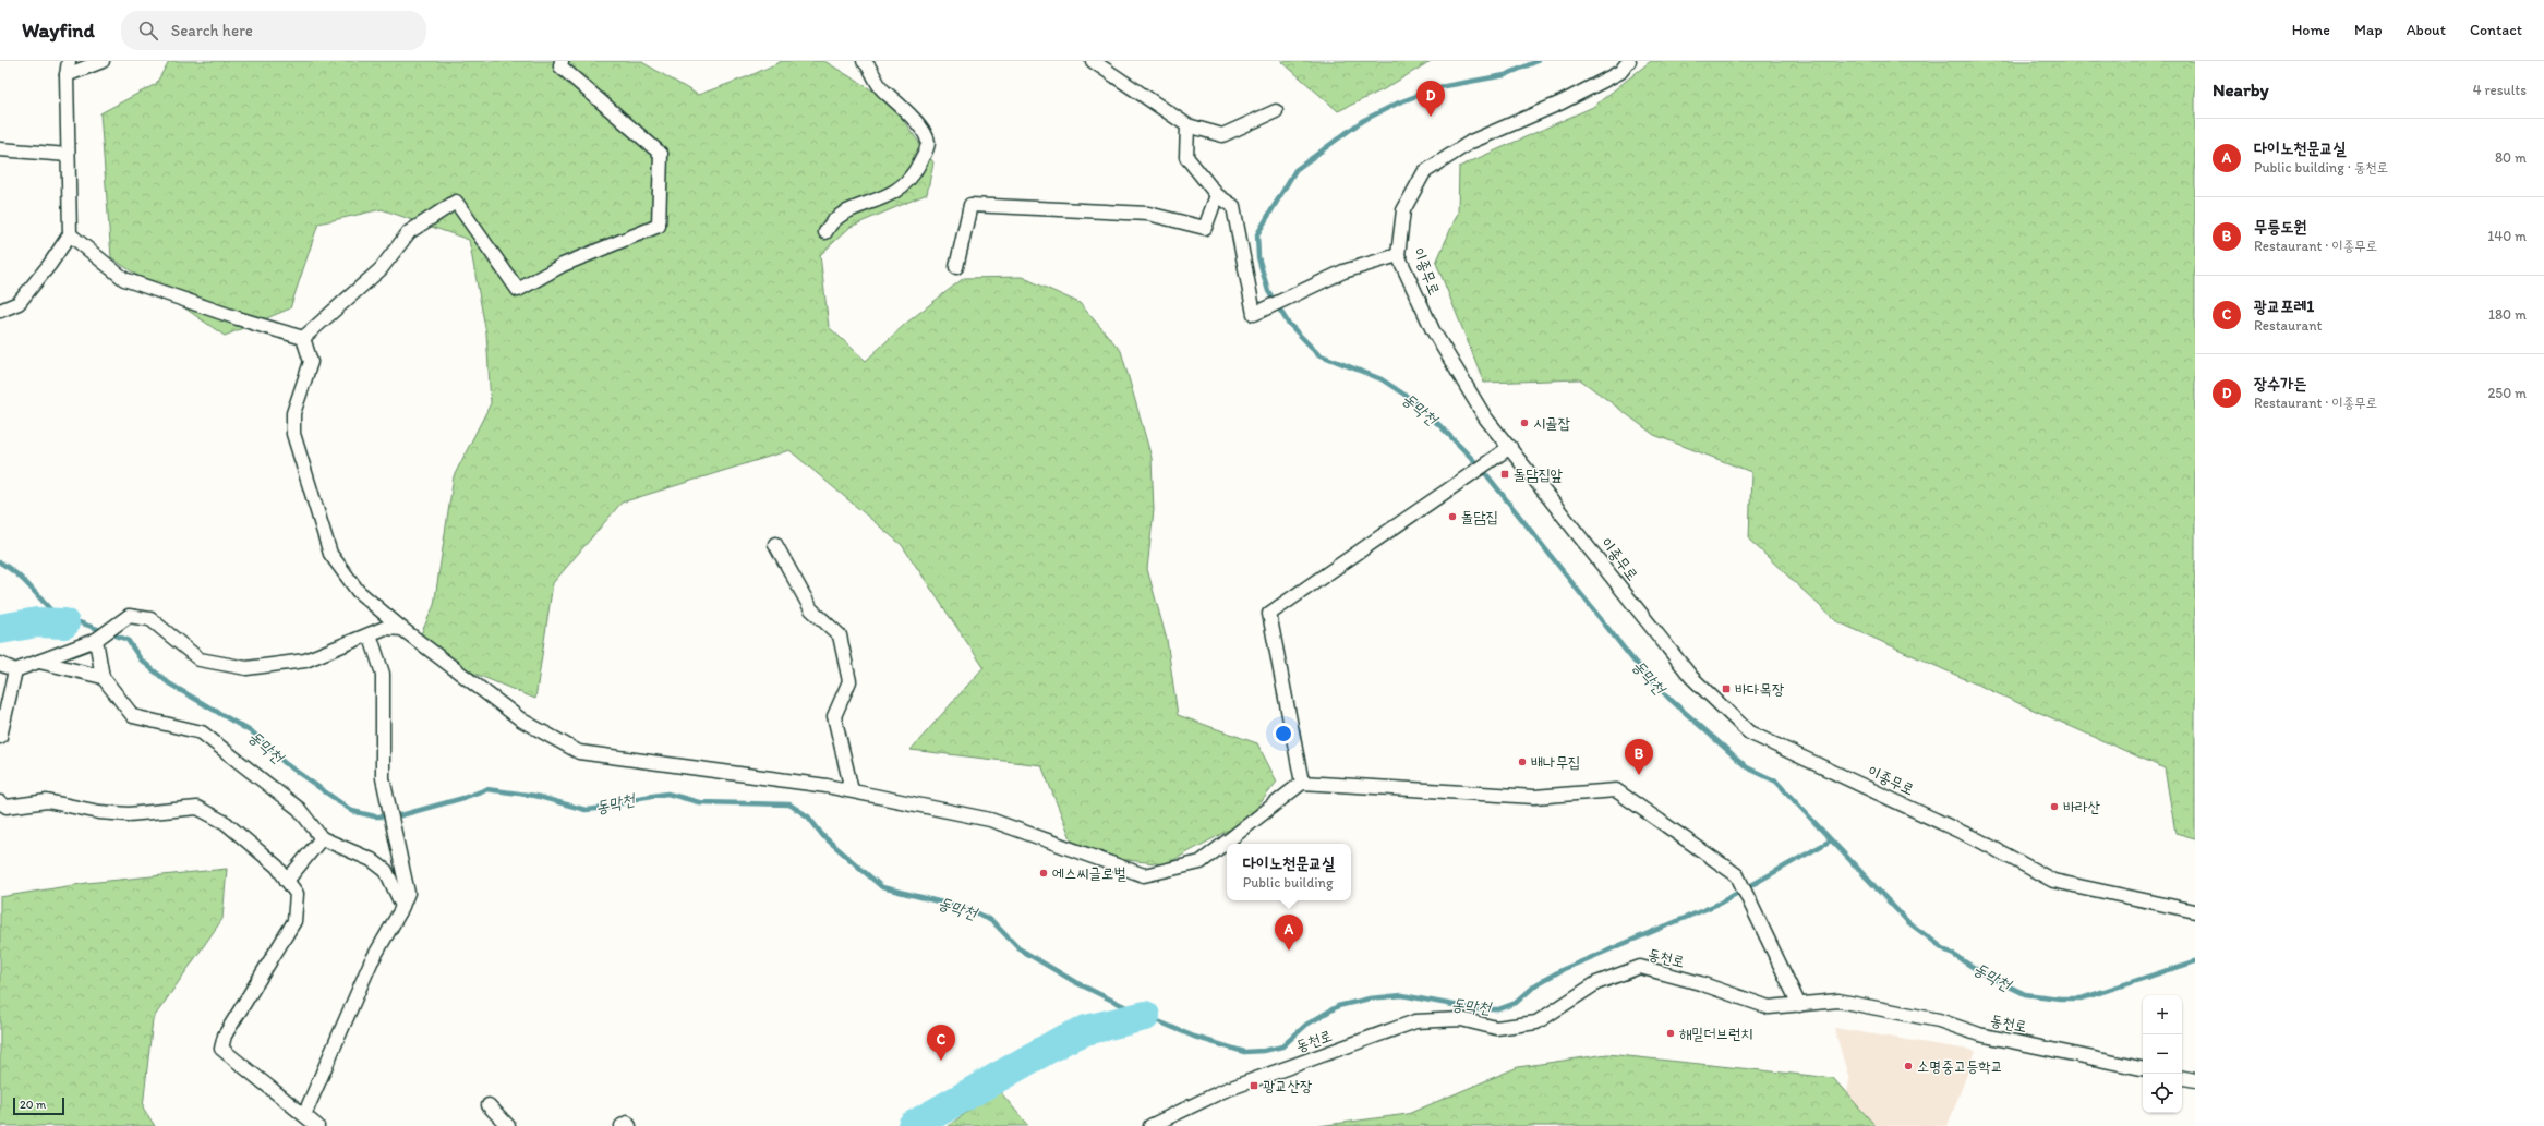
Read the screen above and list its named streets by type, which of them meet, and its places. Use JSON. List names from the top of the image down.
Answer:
{
  "streets": {
    "street": ["이종무로", "동천로"]
  },
  "water": ["동막천"],
  "places": {
    "other": [
      "시골잡",
      "돌담집",
      "배나무집",
      "바라산",
      "에스씨글로벌",
      "해밀더브런치",
      "소명중고등학교"
    ],
    "transit": ["돌담집앞", "바다목장", "광교산장"]
  },
  "scale_bar": "20 m",
  "page": {
    "header": "Wayfind",
    "search": "Search here",
    "nav": [
      "Home",
      "Map",
      "About",
      "Contact"
    ],
    "heading": ["Nearby", "4 results"],
    "pins": [
      "D",
      "B",
      "A",
      "C"
    ],
    "list": [
      {
        "mark": "A",
        "name": "다이노천문교실",
        "note": "Public building · 동천로",
        "value": "80 m"
      },
      {
        "mark": "B",
        "name": "무릉도원",
        "note": "Restaurant · 이종무로",
        "value": "140 m"
      },
      {
        "mark": "C",
        "name": "광교포레1",
        "note": "Restaurant",
        "value": "180 m"
      },
      {
        "mark": "D",
        "name": "장수가든",
        "note": "Restaurant · 이종무로",
        "value": "250 m"
      }
    ],
    "popup": ["다이노천문교실", "Public building"],
    "map_buttons": ["+", "−"],
    "scale": "20 m"
  }
}
